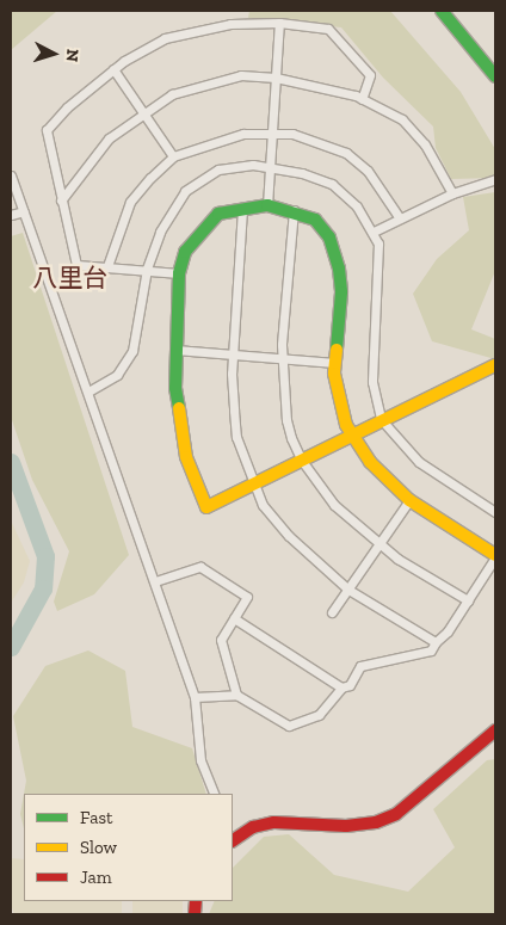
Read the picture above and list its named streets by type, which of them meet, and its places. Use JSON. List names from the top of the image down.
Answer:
{
  "districts": ["八里台"],
  "legend": ["Fast", "Slow", "Jam"],
  "north": "right"
}
